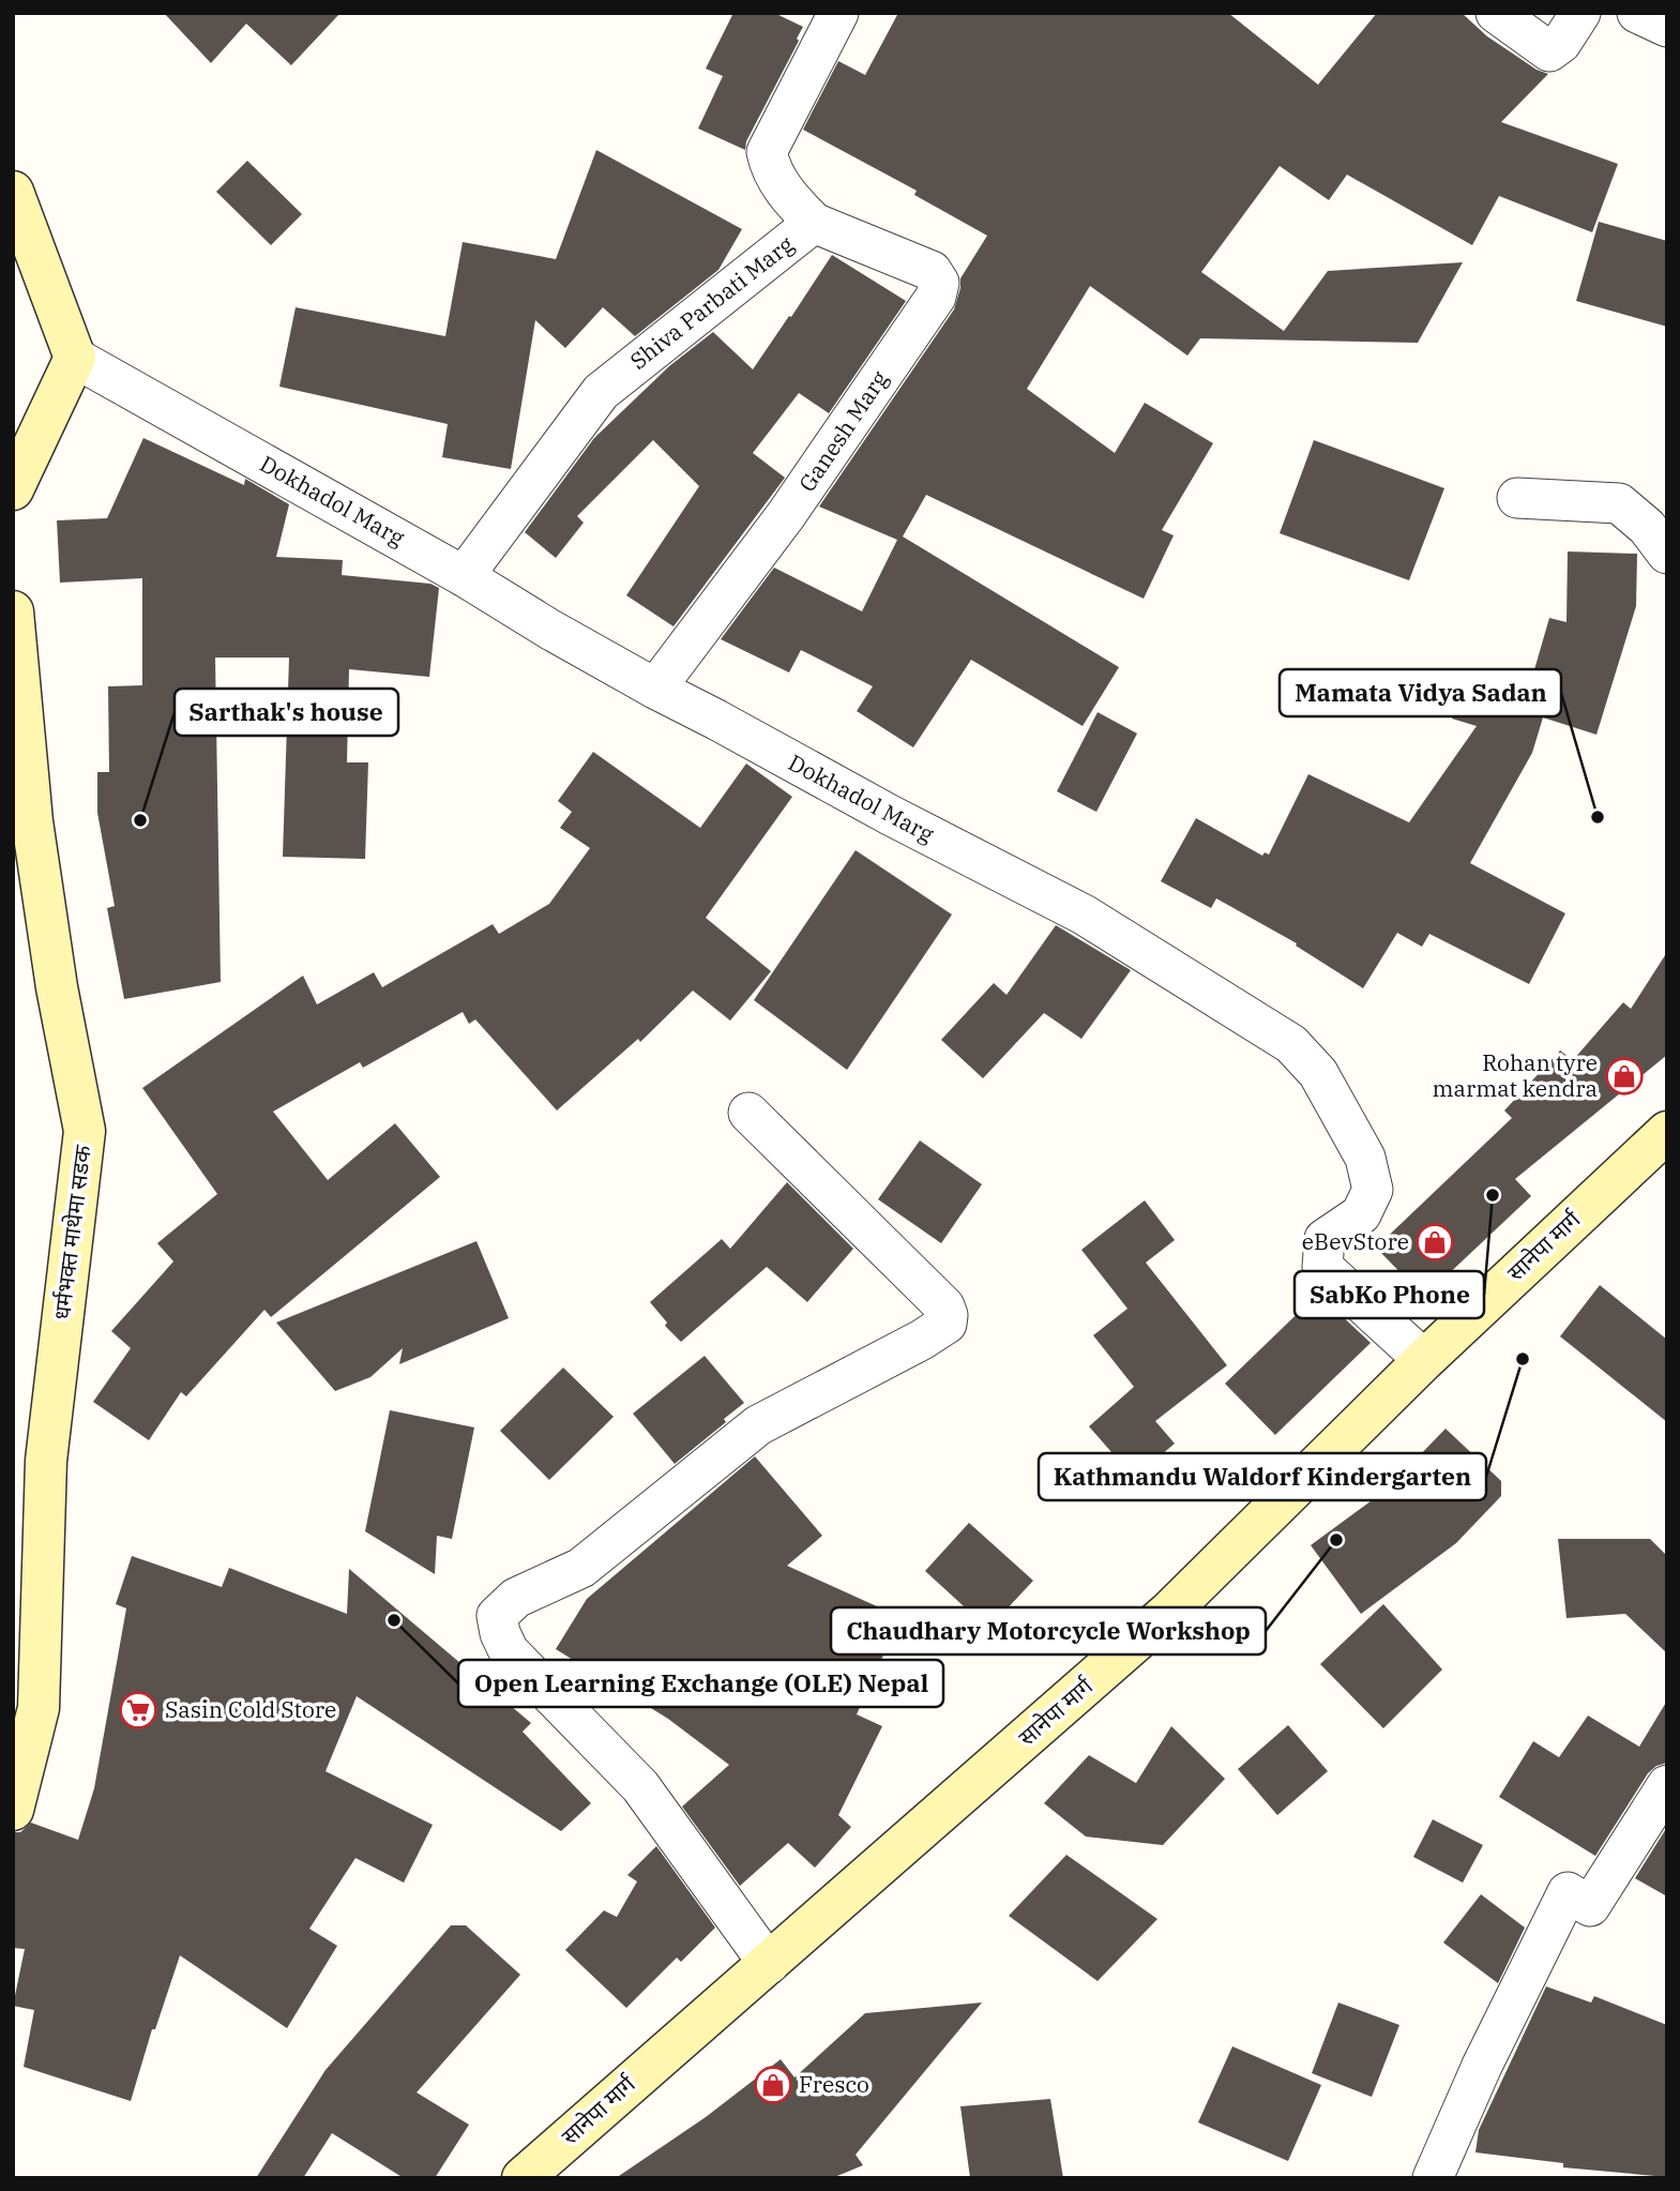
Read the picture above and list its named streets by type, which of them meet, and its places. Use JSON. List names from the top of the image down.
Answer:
{
  "streets": {
    "main road": ["धर्मभक्त माथेमा सडक", "सानेपा मार्ग"],
    "street": ["Shiva Parbati Marg", "Ganesh Marg", "Dokhadol Marg"]
  },
  "crossings": [
    ["Shiva Parbati Marg", "Ganesh Marg"],
    ["Shiva Parbati Marg", "Dokhadol Marg"],
    ["Ganesh Marg", "Dokhadol Marg"],
    ["Dokhadol Marg", "सानेपा मार्ग"]
  ],
  "places": {
    "other": [
      "Mamata Vidya Sadan",
      "Sarthak's house",
      "SabKo Phone",
      "Kathmandu Waldorf Kindergarten",
      "Chaudhary Motorcycle Workshop",
      "Open Learning Exchange (OLE) Nepal"
    ],
    "shop": ["Rohan tyre marmat kendra", "eBevStore", "Fresco"],
    "supermarket": ["Sasin Cold Store"]
  }
}
